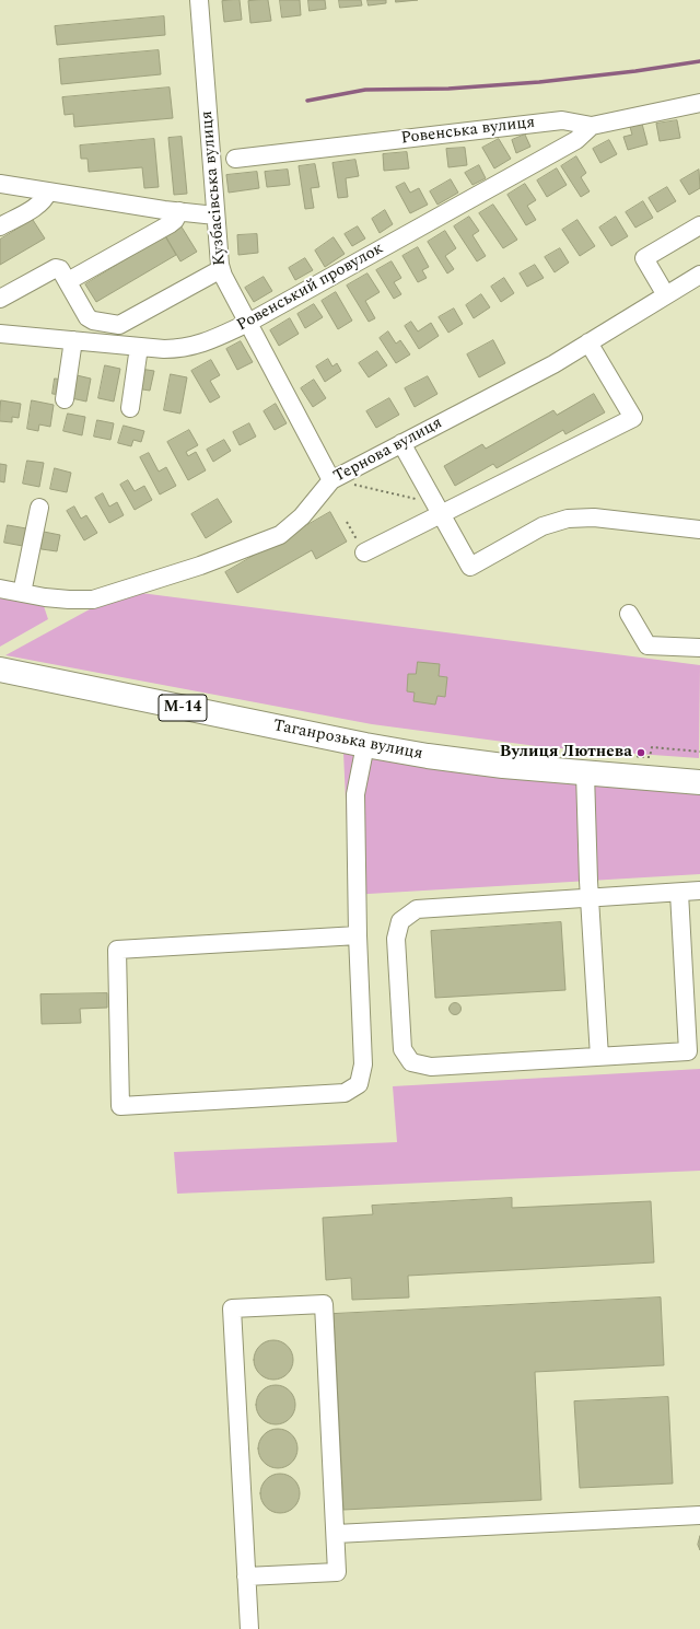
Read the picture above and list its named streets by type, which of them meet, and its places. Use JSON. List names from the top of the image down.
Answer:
{
  "streets": {
    "highway": ["М-14", "Таганрозька вулиця"],
    "street": [
      "Ровенська вулиця",
      "Кузбасівська вулиця",
      "Ровенський провулок",
      "Тернова вулиця"
    ]
  },
  "crossings": [
    ["Ровенська вулиця", "Ровенський провулок"],
    ["Кузбасівська вулиця", "Ровенський провулок"],
    ["Кузбасівська вулиця", "Тернова вулиця"]
  ],
  "places": ["Вулиця Лютнева"]
}
